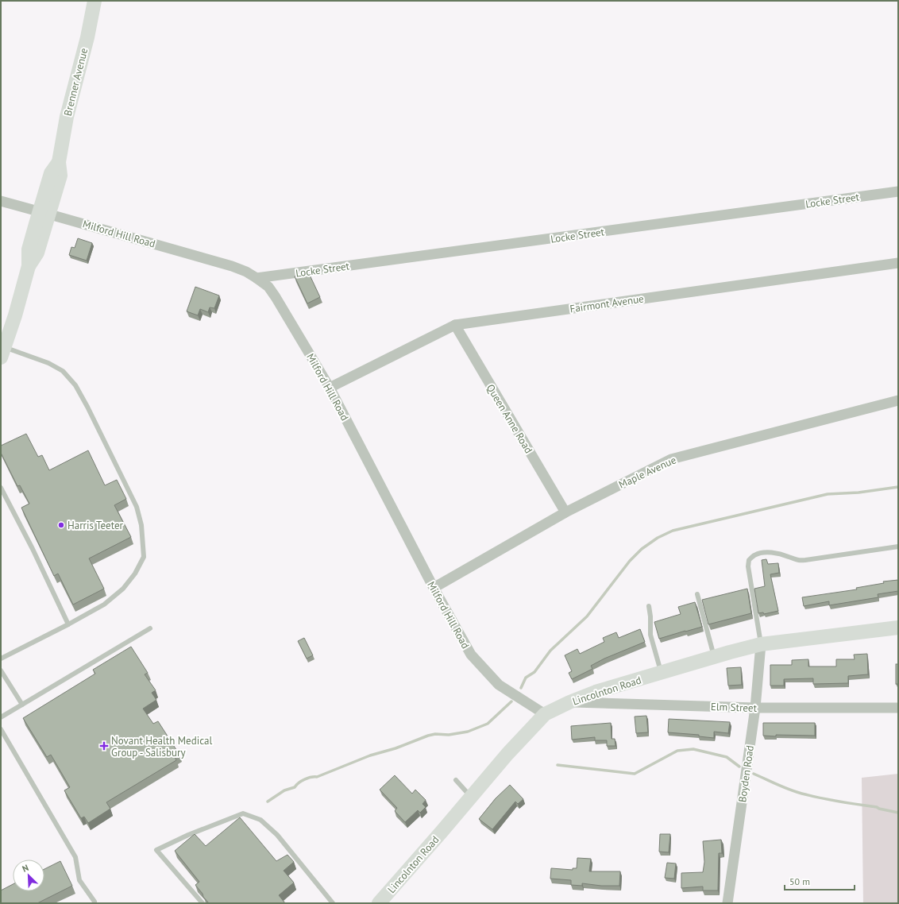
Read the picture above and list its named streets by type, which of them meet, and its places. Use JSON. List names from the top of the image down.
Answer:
{
  "streets": {
    "street": [
      "Brenner Avenue",
      "Locke Street",
      "Milford Hill Road",
      "Fairmont Avenue",
      "Queen Anne Road",
      "Maple Avenue",
      "Lincolnton Road",
      "Elm Street",
      "Boyden Road"
    ]
  },
  "crossings": [
    ["Brenner Avenue", "Milford Hill Road"],
    ["Locke Street", "Milford Hill Road"],
    ["Milford Hill Road", "Fairmont Avenue"],
    ["Milford Hill Road", "Maple Avenue"],
    ["Milford Hill Road", "Lincolnton Road"],
    ["Fairmont Avenue", "Queen Anne Road"],
    ["Queen Anne Road", "Maple Avenue"],
    ["Lincolnton Road", "Elm Street"],
    ["Lincolnton Road", "Boyden Road"],
    ["Elm Street", "Boyden Road"]
  ],
  "places": {
    "other": ["Harris Teeter"],
    "health": ["Novant Health Medical Group - Salisbury"]
  },
  "scale_bar": "50 m",
  "north": "top left"
}
